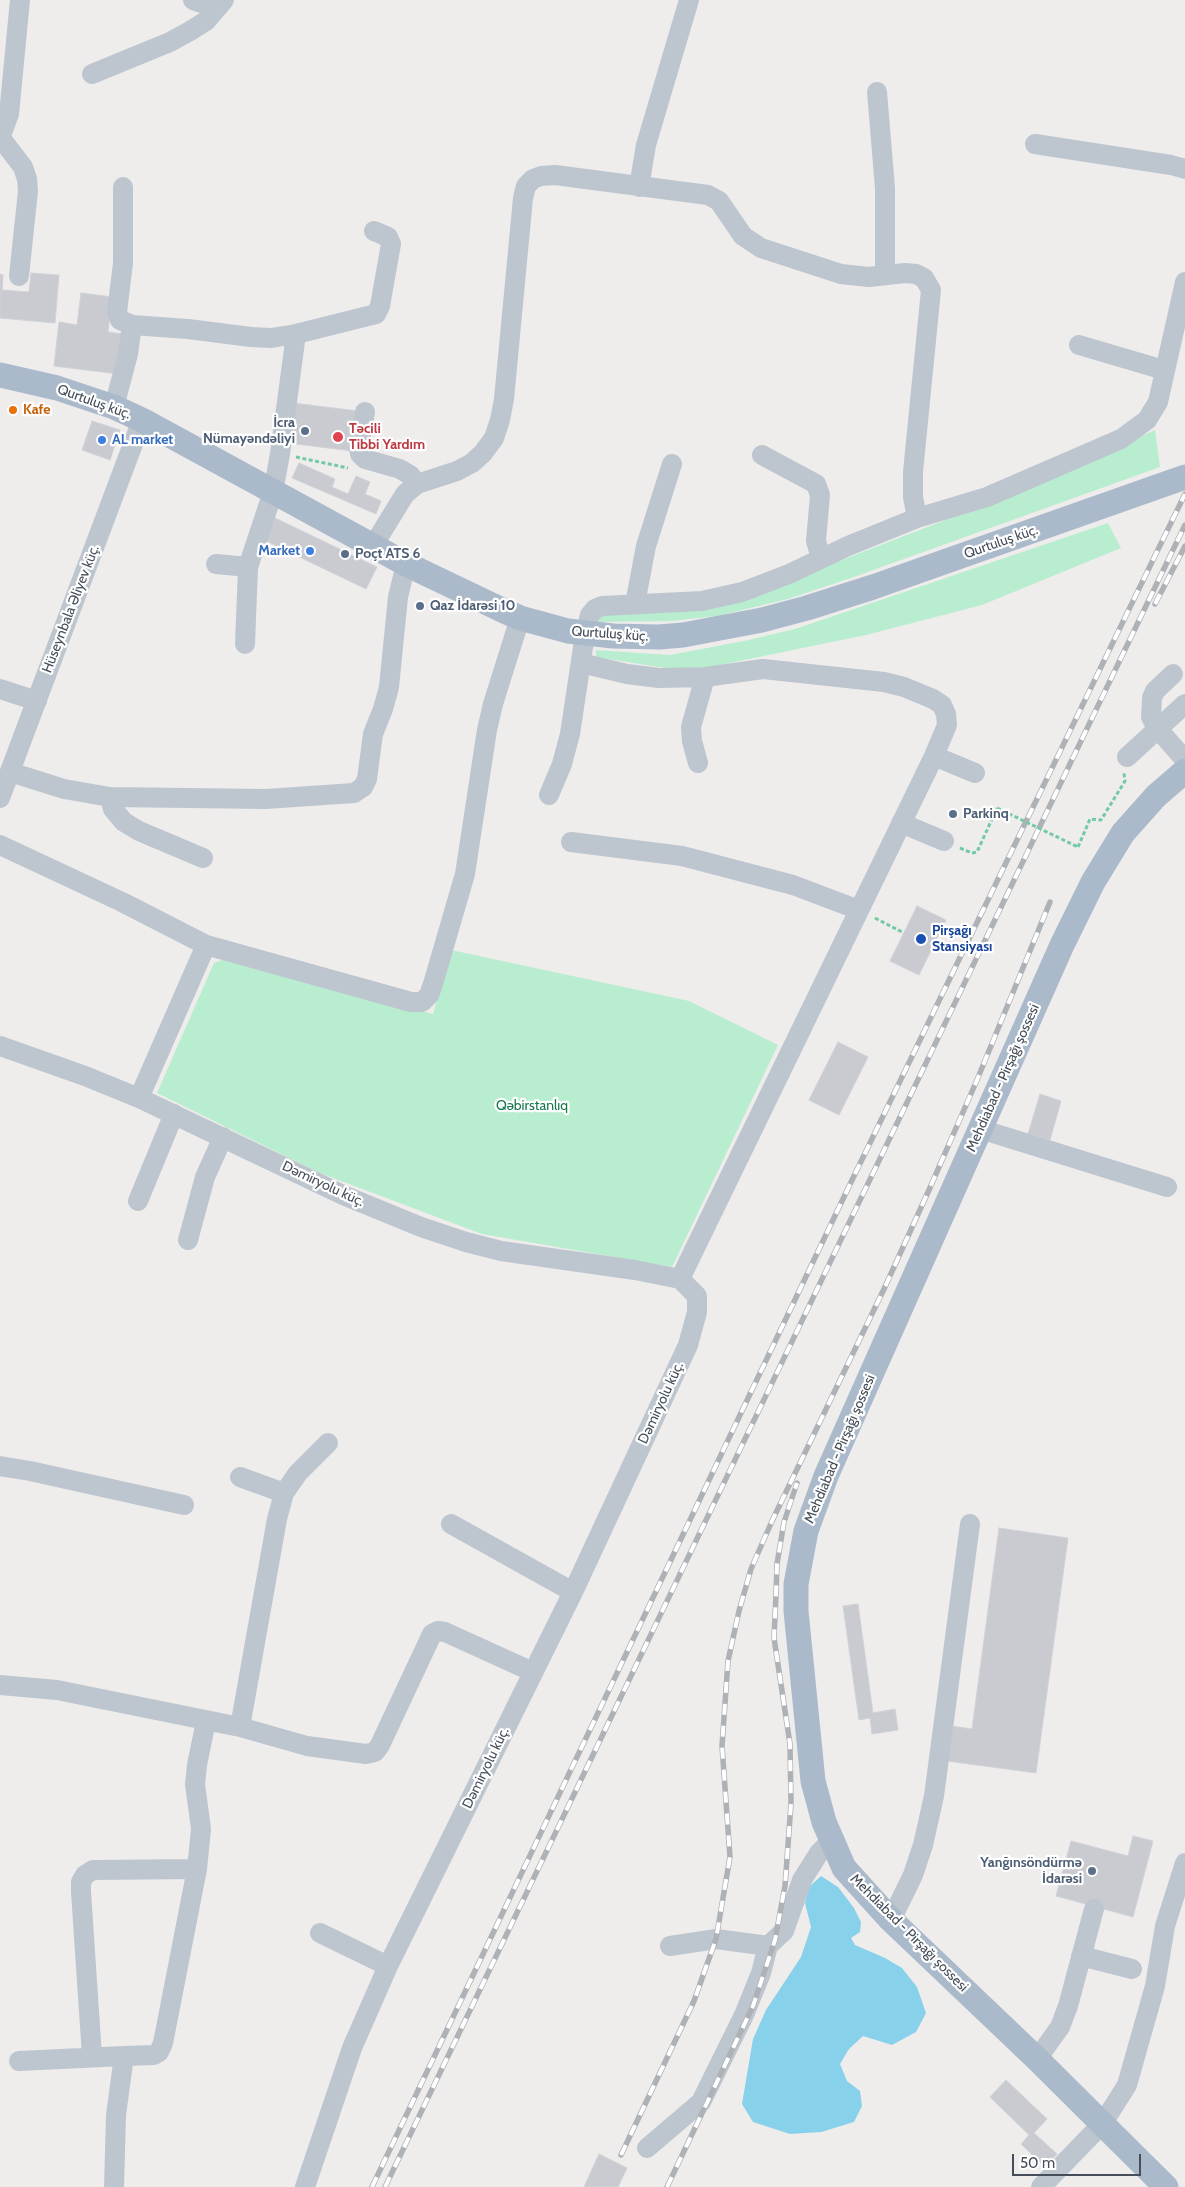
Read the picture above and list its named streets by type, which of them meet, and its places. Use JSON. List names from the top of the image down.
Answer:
{
  "streets": {
    "main road": ["Qurtuluş küç.", "Mehdiabad - Pirşağı şossesi"],
    "street": ["Hüseynbala Əliyev küç.", "Dəmiryolu küç."]
  },
  "crossings": [
    ["Qurtuluş küç.", "Hüseynbala Əliyev küç."]
  ],
  "parks": ["Qəbirstanlıq"],
  "places": [
    "Kafe",
    "İcra Nümayəndəliyi",
    "Təcili Tibbi Yardım",
    "AL market",
    "Market",
    "Poçt ATS 6",
    "Qaz İdarəsi 10",
    "Parkinq",
    "Pirşağı Stansiyası",
    "Yanğınsöndürmə İdarəsi"
  ],
  "scale_bar": "50 m"
}
